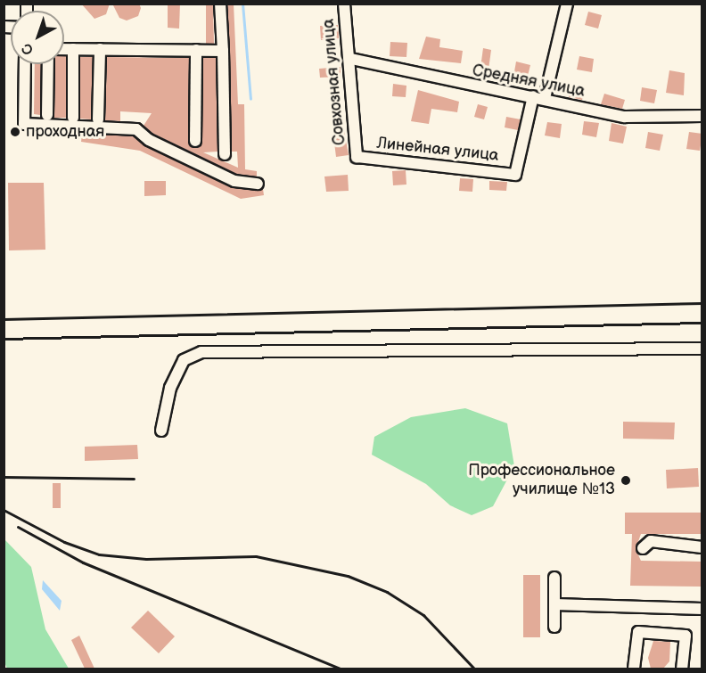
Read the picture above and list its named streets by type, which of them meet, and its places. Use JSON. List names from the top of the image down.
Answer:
{
  "streets": {
    "street": ["Средняя улица", "Совхозная улица", "Линейная улица"]
  },
  "crossings": [
    ["Средняя улица", "Совхозная улица"],
    ["Средняя улица", "Линейная улица"],
    ["Совхозная улица", "Линейная улица"]
  ],
  "places": ["проходная", "Профессиональное училище №13"],
  "north": "bottom left"
}
